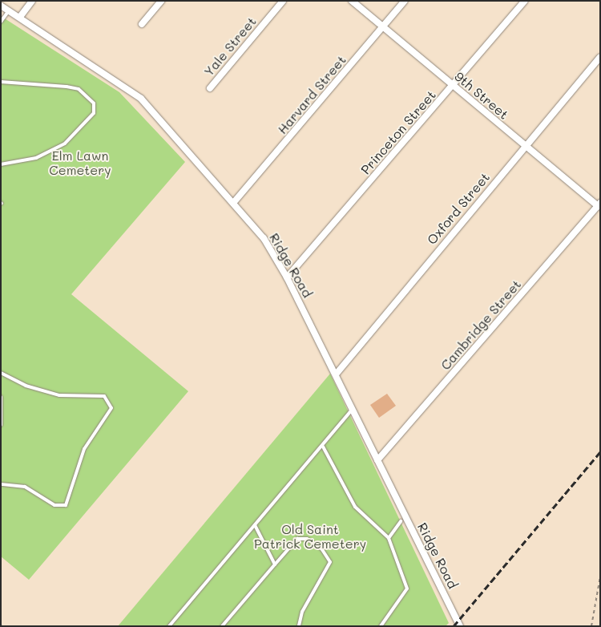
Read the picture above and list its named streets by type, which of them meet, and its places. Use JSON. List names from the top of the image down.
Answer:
{
  "streets": {
    "street": [
      "Yale Street",
      "Harvard Street",
      "9th Street",
      "Princeton Street",
      "Oxford Street",
      "Ridge Road",
      "Cambridge Street"
    ]
  },
  "crossings": [
    ["Harvard Street", "9th Street"],
    ["Harvard Street", "Ridge Road"],
    ["9th Street", "Princeton Street"],
    ["9th Street", "Oxford Street"],
    ["9th Street", "Cambridge Street"],
    ["Princeton Street", "Ridge Road"],
    ["Oxford Street", "Ridge Road"],
    ["Ridge Road", "Cambridge Street"]
  ],
  "parks": ["Elm Lawn Cemetery", "Old Saint Patrick Cemetery"]
}
